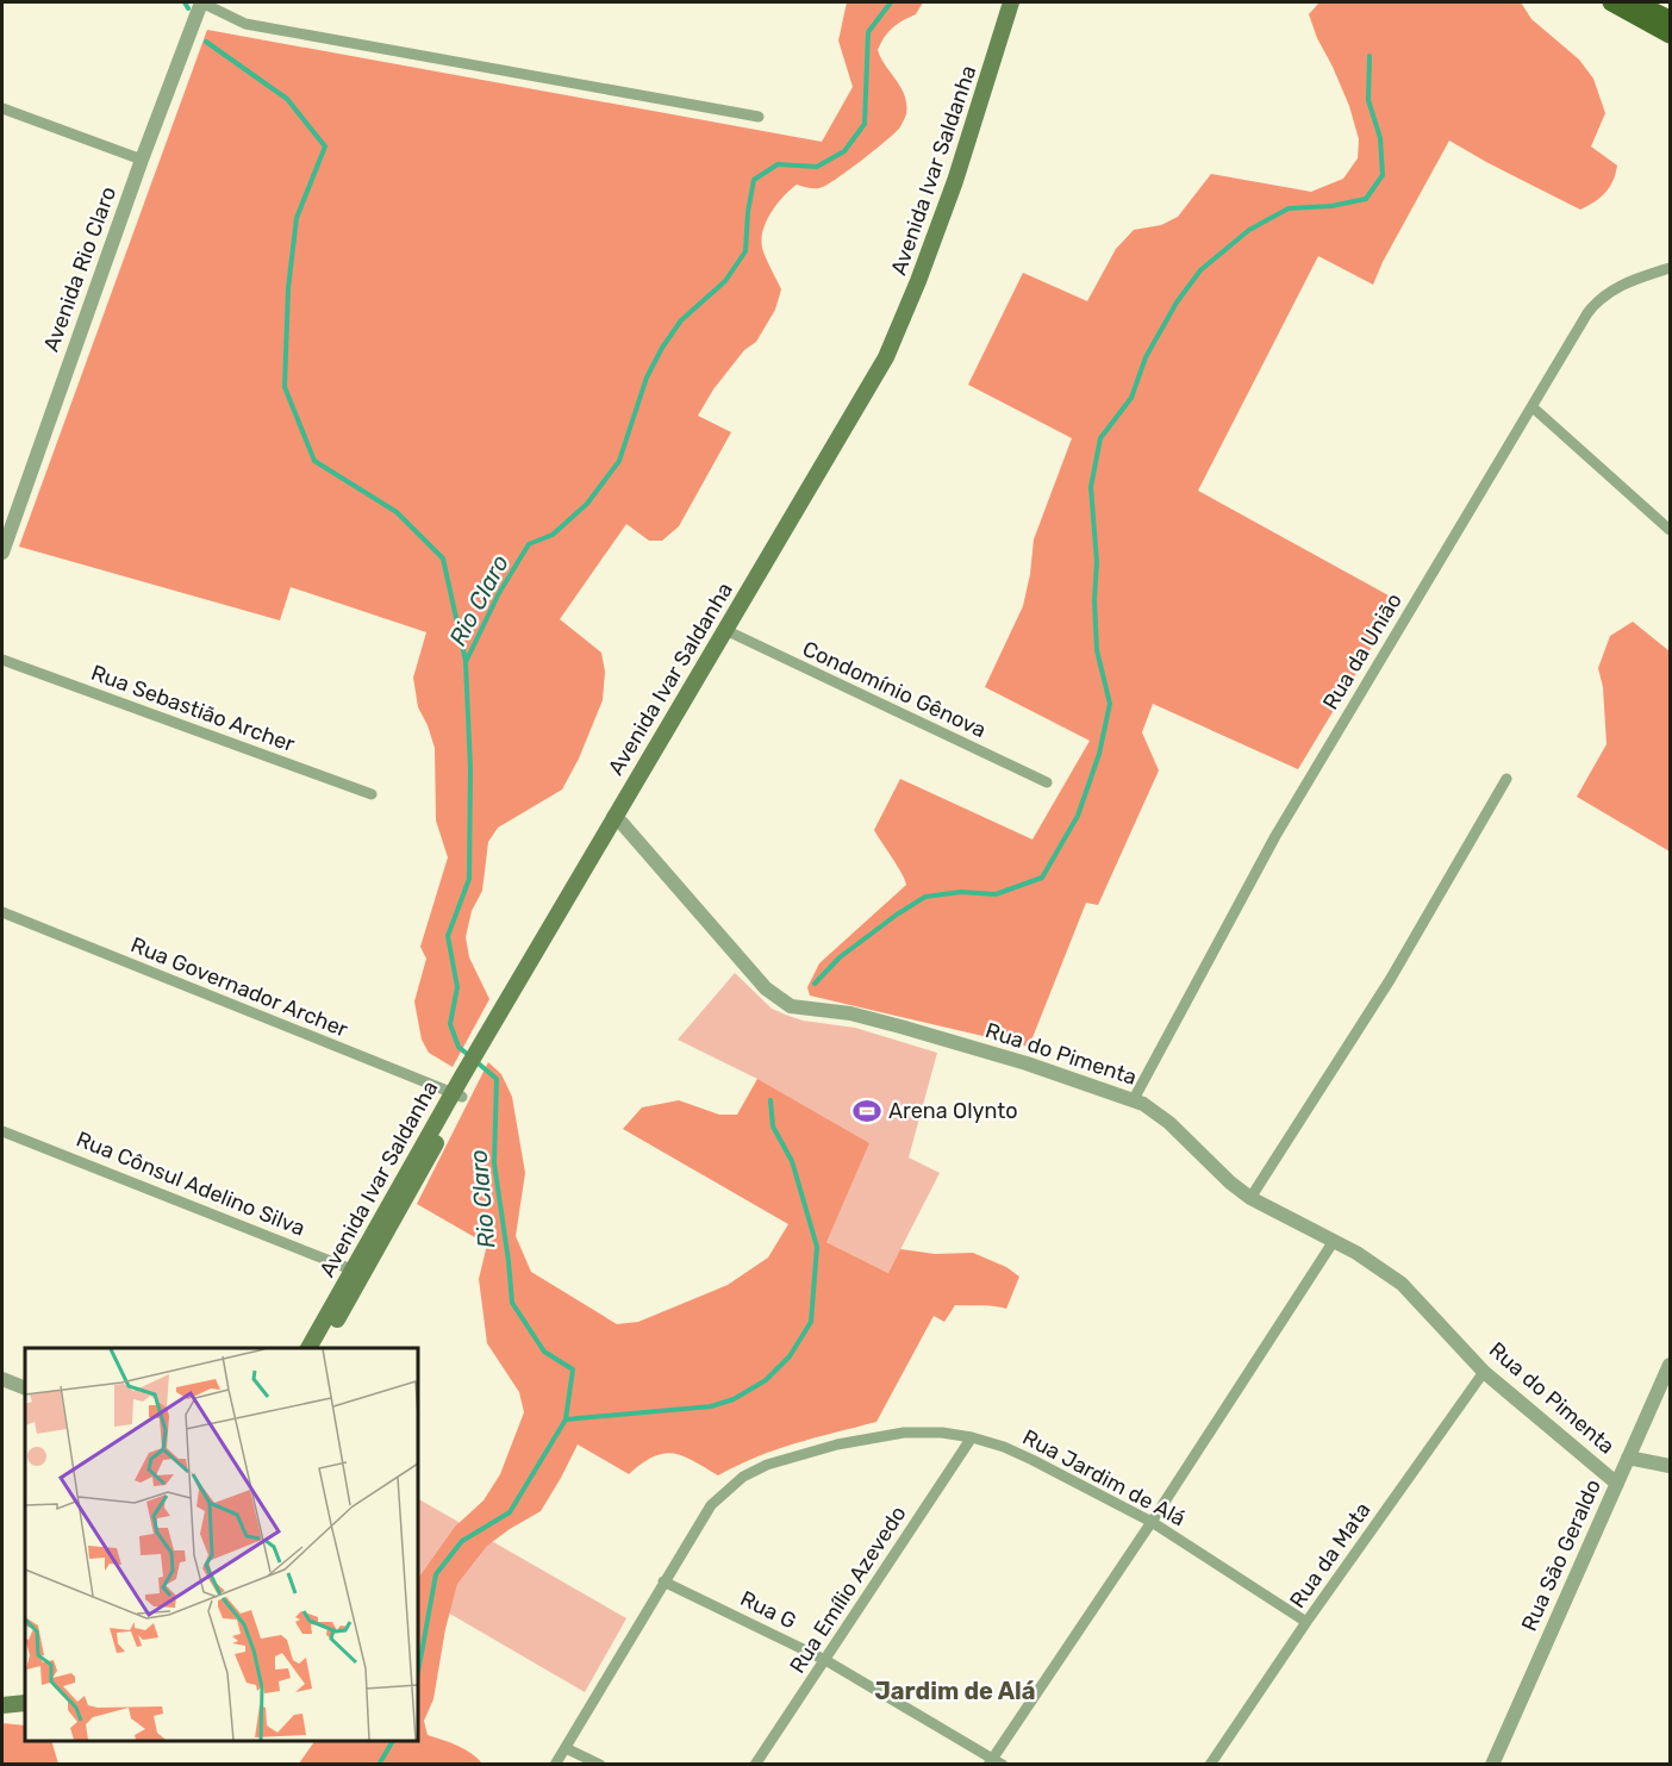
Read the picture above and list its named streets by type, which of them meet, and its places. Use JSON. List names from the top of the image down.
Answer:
{
  "streets": {
    "main road": ["Avenida Ivar Saldanha"],
    "street": [
      "Avenida Rio Claro",
      "Rua da União",
      "Condomínio Gênova",
      "Rua Sebastião Archer",
      "Rua Governador Archer",
      "Rua do Pimenta",
      "Rua Cônsul Adelino Silva",
      "Rua Jardim de Alá",
      "Rua da Mata",
      "Rua São Geraldo",
      "Rua Emílio Azevedo",
      "Rua G"
    ]
  },
  "crossings": [
    ["Avenida Ivar Saldanha", "Condomínio Gênova"],
    ["Avenida Ivar Saldanha", "Rua Governador Archer"],
    ["Avenida Ivar Saldanha", "Rua do Pimenta"],
    ["Avenida Ivar Saldanha", "Rua Cônsul Adelino Silva"],
    ["Rua da União", "Rua do Pimenta"],
    ["Rua do Pimenta", "Rua da Mata"],
    ["Rua do Pimenta", "Rua São Geraldo"],
    ["Rua Jardim de Alá", "Rua da Mata"],
    ["Rua Jardim de Alá", "Rua Emílio Azevedo"],
    ["Rua Jardim de Alá", "Rua G"],
    ["Rua Emílio Azevedo", "Rua G"]
  ],
  "districts": ["Jardim de Alá"],
  "water": ["Rio Claro"],
  "places": {
    "sports": ["Arena Olynto"]
  }
}
